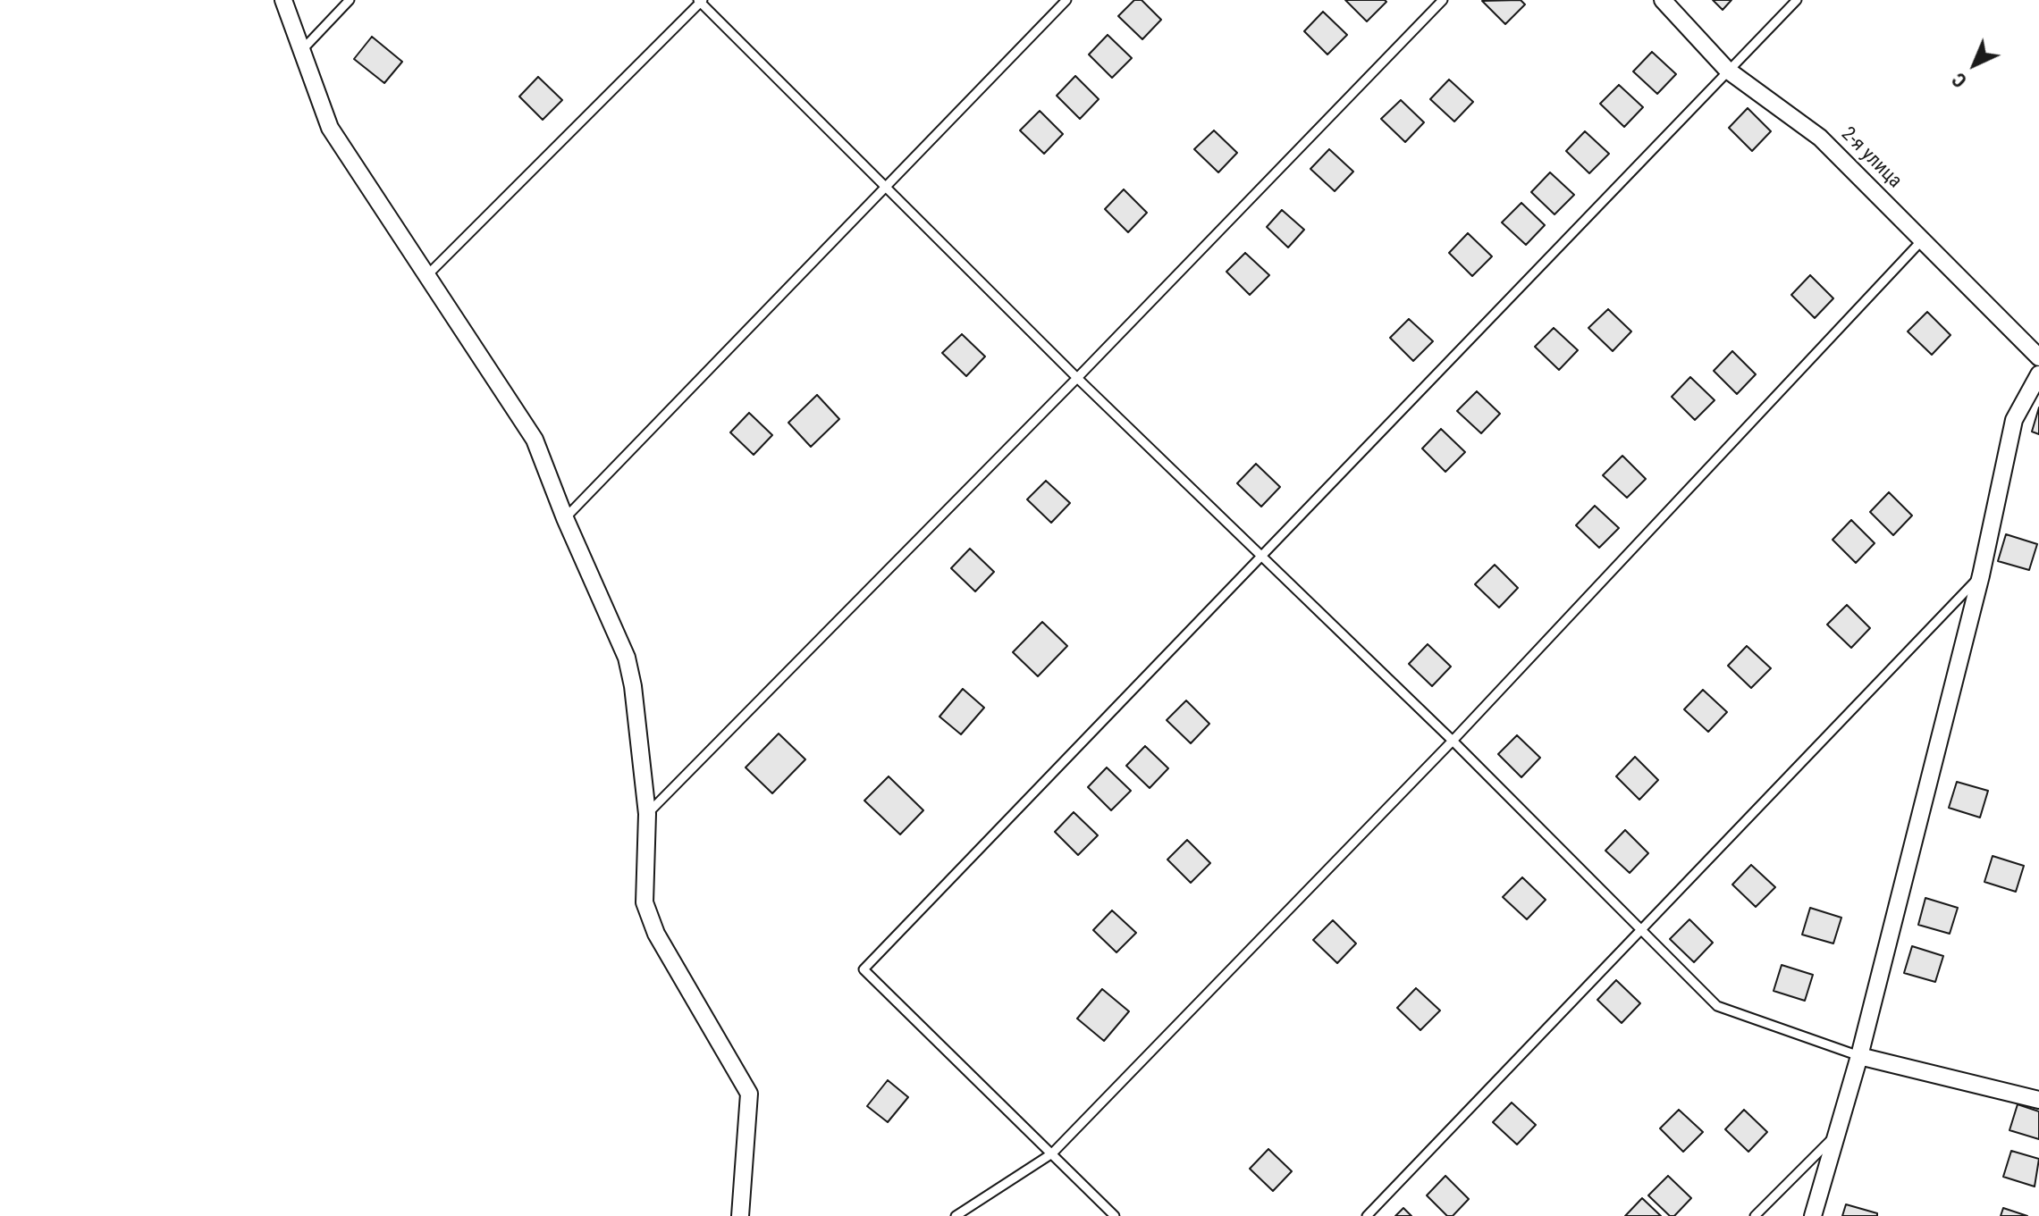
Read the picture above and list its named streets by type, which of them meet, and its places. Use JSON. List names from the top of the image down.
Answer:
{
  "streets": {
    "street": ["2-я улица"]
  },
  "north": "bottom left"
}
